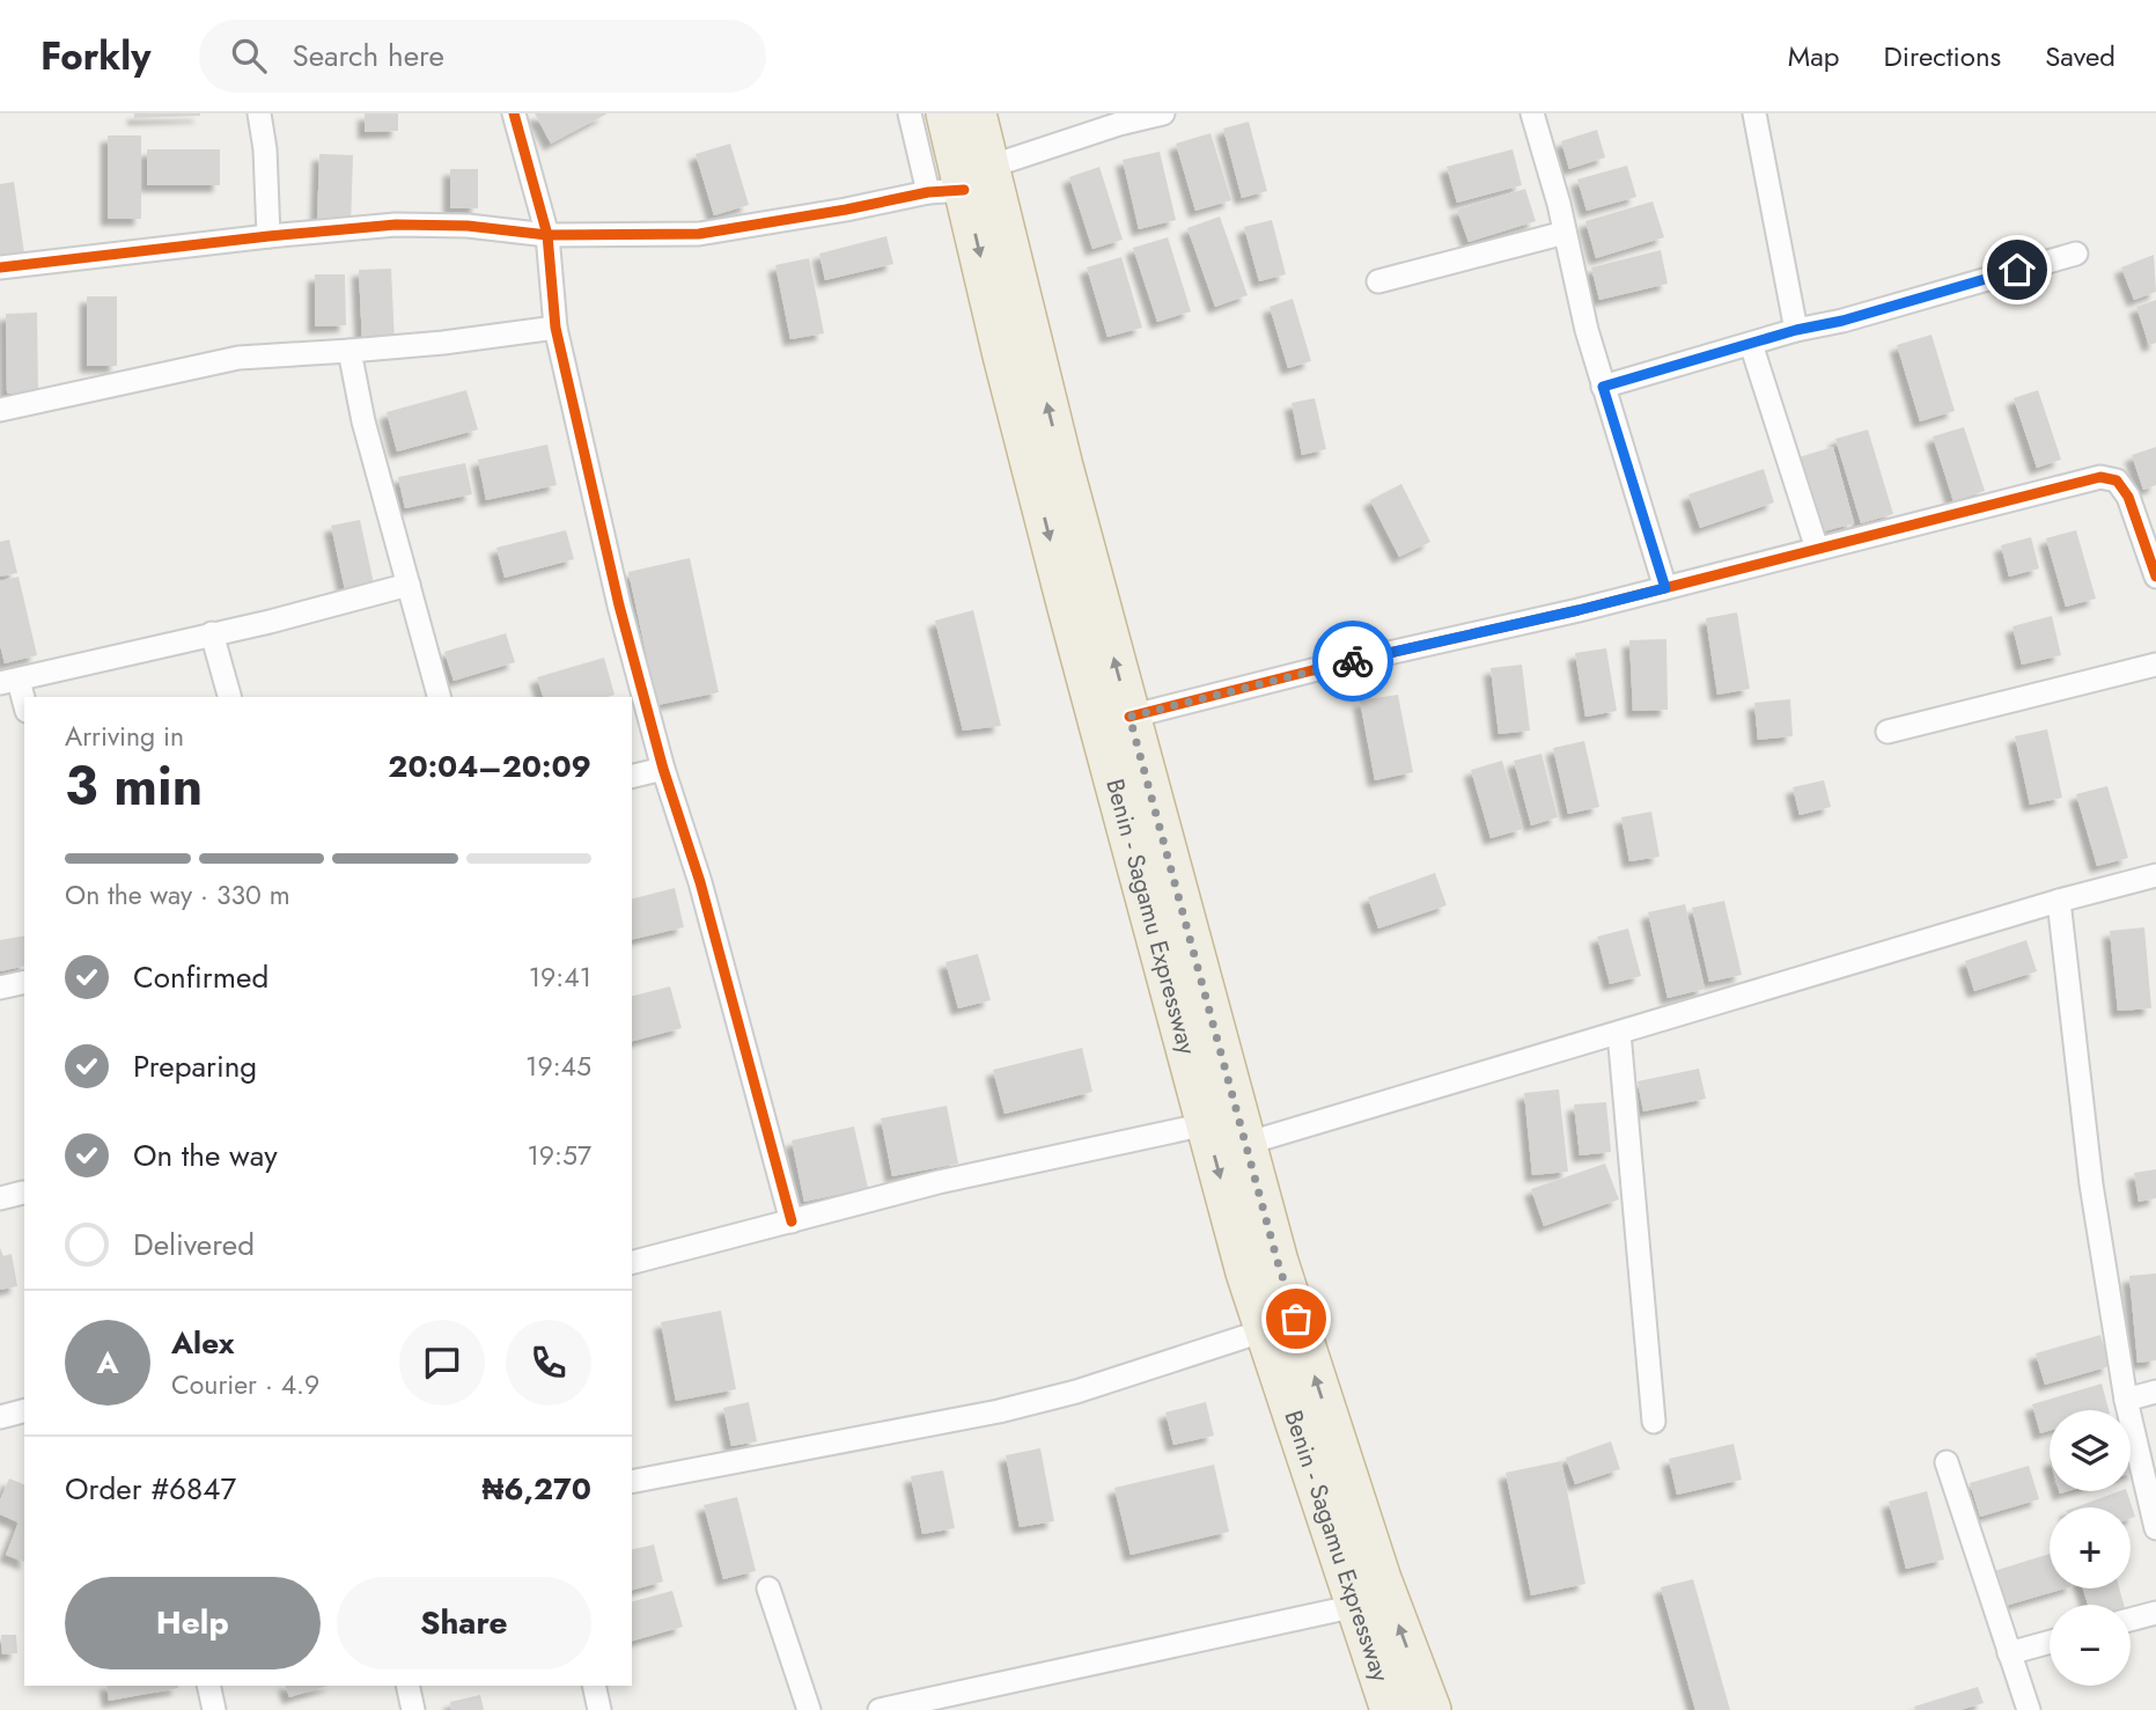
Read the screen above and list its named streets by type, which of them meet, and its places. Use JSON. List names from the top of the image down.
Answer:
{
  "streets": {
    "highway": ["Benin - Sagamu Expressway"]
  },
  "page": {
    "header": "Forkly",
    "search": "Search here",
    "nav": ["Map", "Directions", "Saved"],
    "heading": ["3 min", "Arriving in", "20:04–20:09"],
    "panel": [
      "Alex",
      "Courier · 4.9",
      "Order #6847",
      "₦6,270"
    ],
    "bar": "On the way · 330 m",
    "list": [
      ["Confirmed", "19:41"],
      ["Preparing", "19:45"],
      ["On the way", "19:57"],
      "Delivered"
    ],
    "round": "A",
    "map_buttons": ["+", "−"],
    "buttons": ["Help", "Share"]
  }
}
